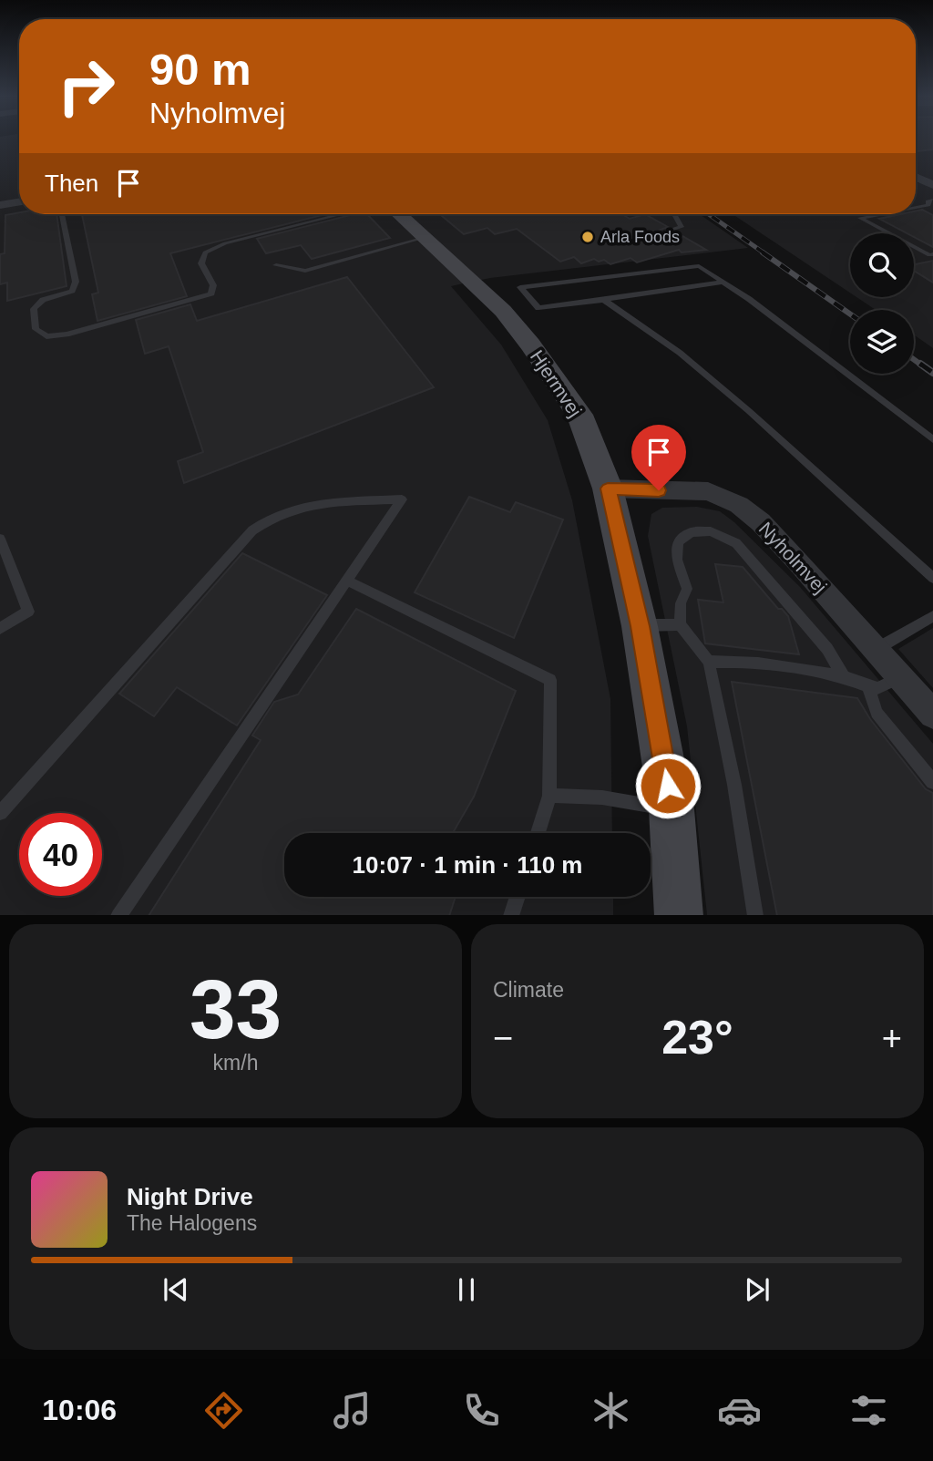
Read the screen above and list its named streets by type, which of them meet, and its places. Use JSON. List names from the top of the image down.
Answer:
{
  "streets": {
    "street": ["Hjermvej", "Nyholmvej"]
  },
  "crossings": [
    ["Hjermvej", "Nyholmvej"]
  ],
  "places": ["Arla Foods"],
  "page": {
    "turn": ["90 m", "Nyholmvej"],
    "then": "Then",
    "limit": "40",
    "trip": "10:07 · 1 min · 110 m",
    "tile": [
      ["33", "km/h"],
      "Climate"
    ],
    "heat": ["−", "23°", "+"],
    "song": ["Night Drive", "The Halogens"],
    "tabs": "10:06"
  }
}
